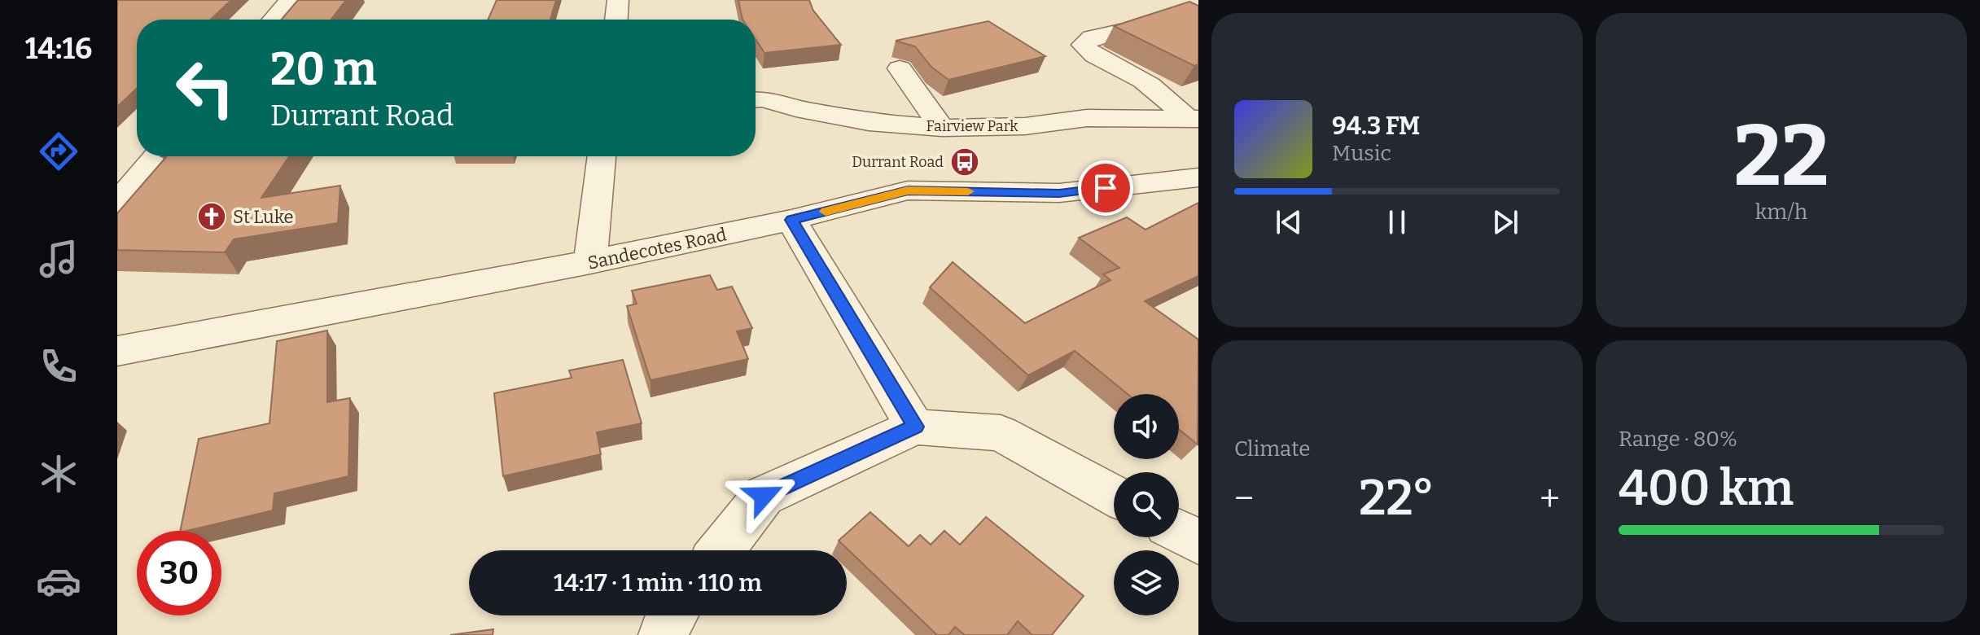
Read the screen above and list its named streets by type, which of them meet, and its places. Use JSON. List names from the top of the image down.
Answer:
{
  "streets": {
    "street": ["Fairview Park", "Sandecotes Road"]
  },
  "places": {
    "bus stop": ["Durrant Road"],
    "church": ["St Luke"]
  },
  "page": {
    "tabs": "14:16",
    "tile": [
      ["22", "km/h"],
      "Climate",
      ["Range · 80%", "400 km"]
    ],
    "turn": ["20 m", "Durrant Road"],
    "song": ["94.3 FM", "Music"],
    "heat": ["−", "22°", "+"],
    "limit": "30",
    "trip": "14:17 · 1 min · 110 m"
  }
}
